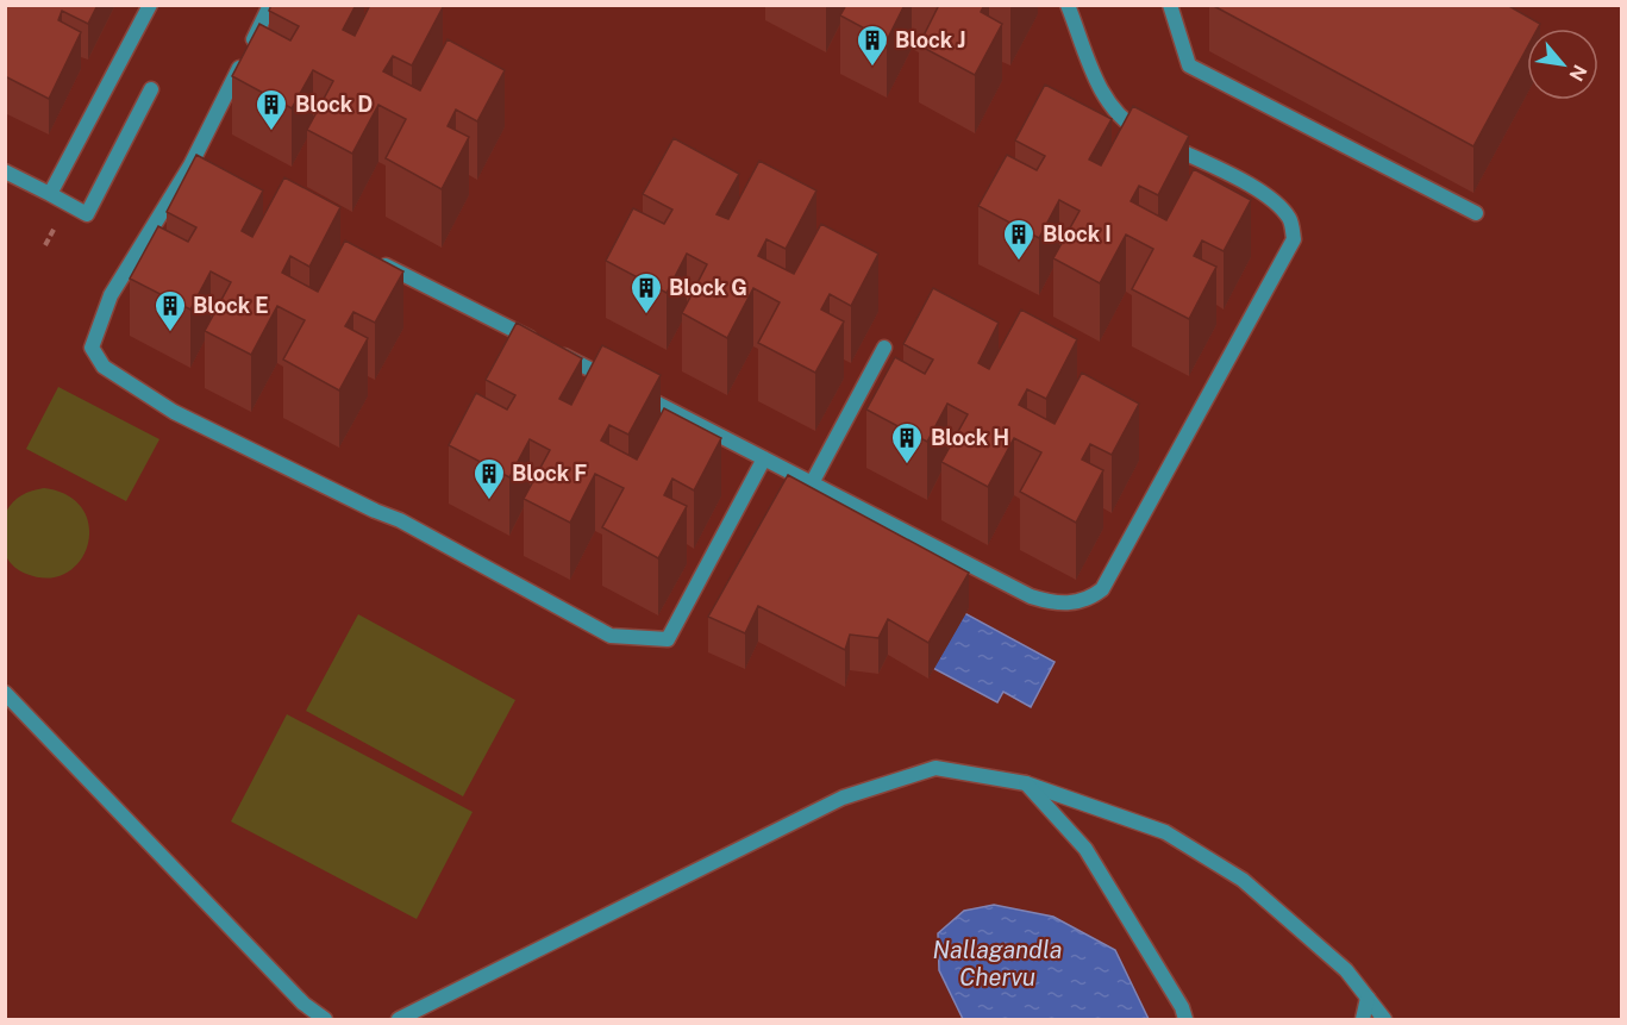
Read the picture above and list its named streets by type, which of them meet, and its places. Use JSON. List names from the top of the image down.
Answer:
{
  "water": ["Nallagandla Chervu"],
  "places": {
    "building": [
      "Block J",
      "Block D",
      "Block I",
      "Block G",
      "Block E",
      "Block H",
      "Block F"
    ]
  },
  "north": "bottom right"
}
